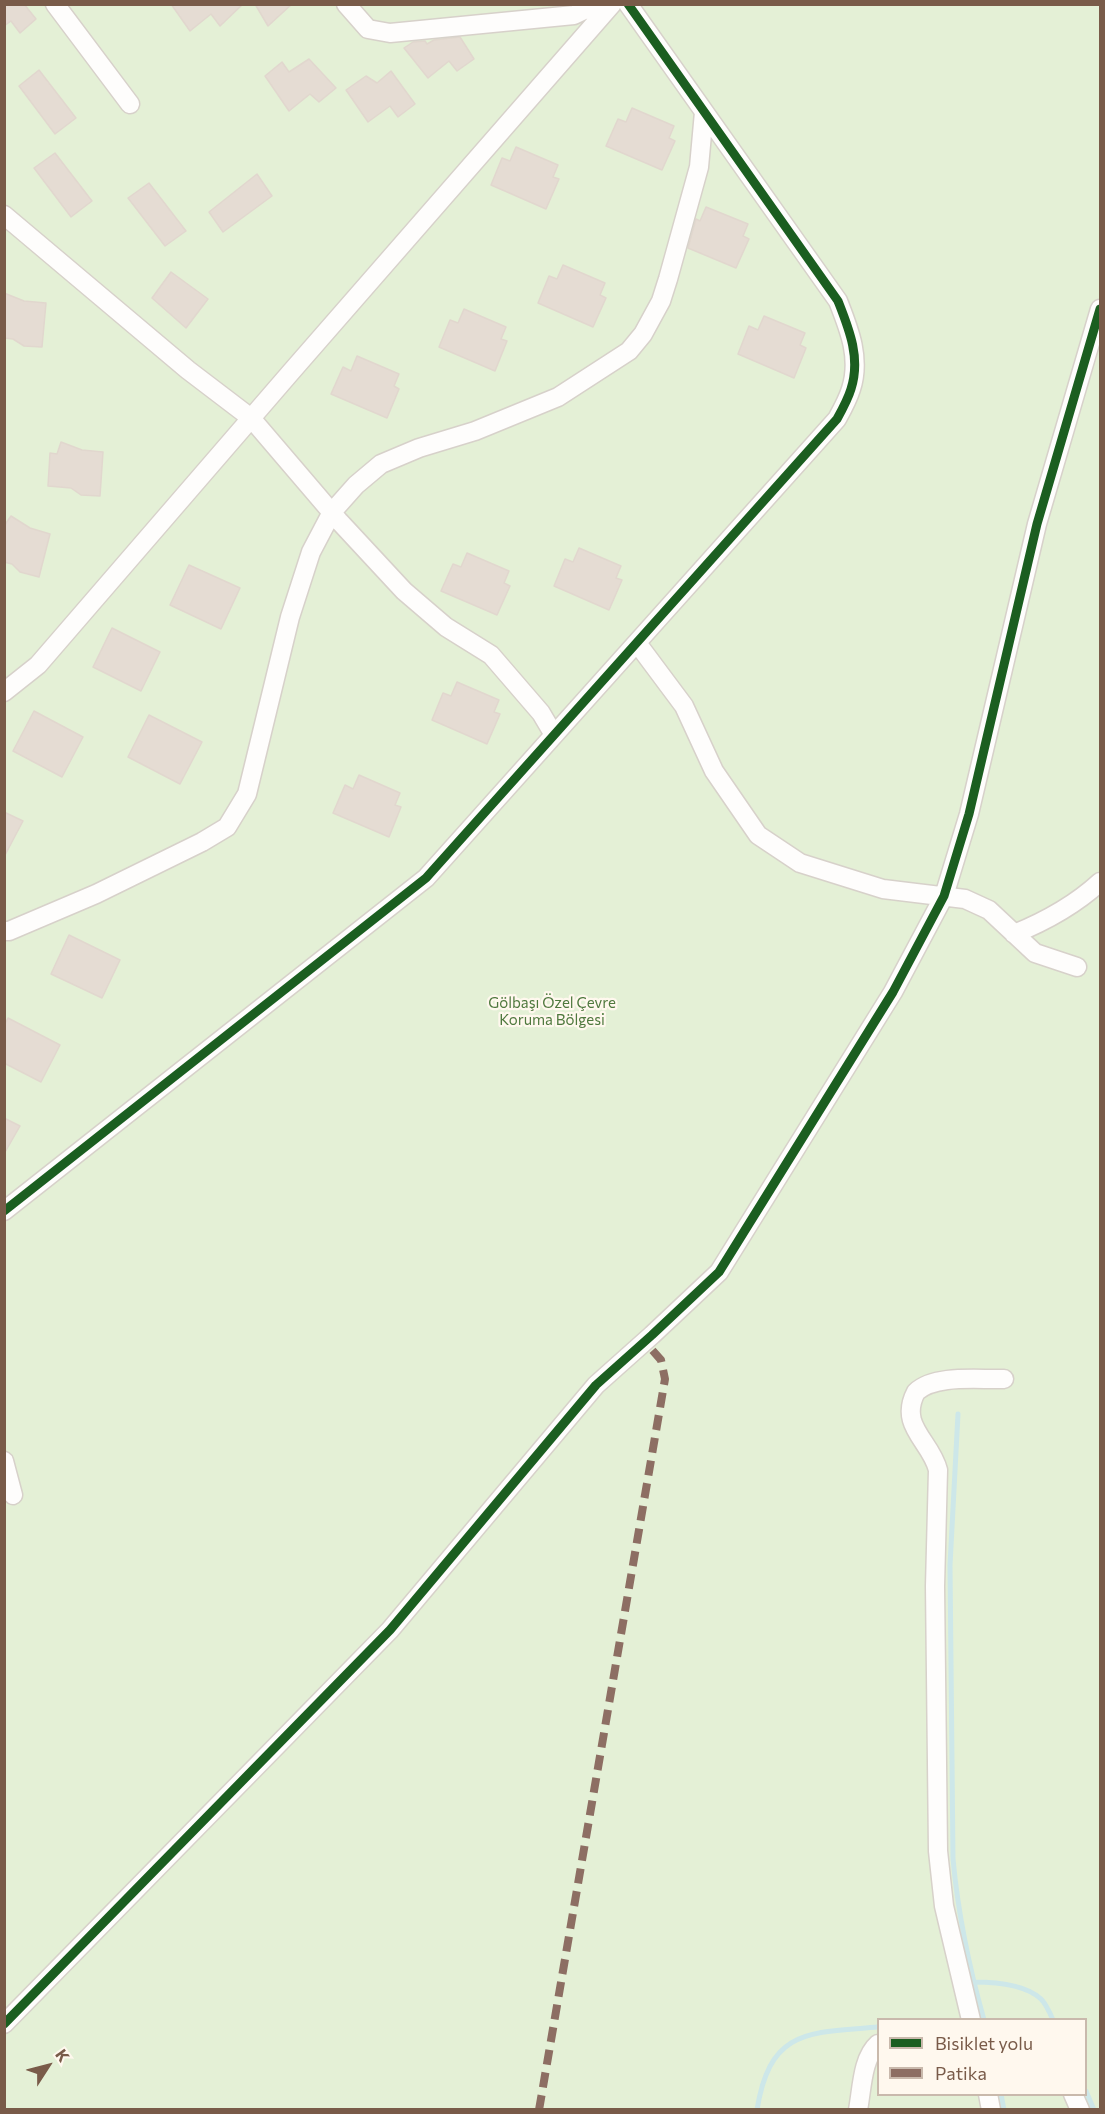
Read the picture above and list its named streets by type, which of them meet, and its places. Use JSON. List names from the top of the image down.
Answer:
{
  "parks": ["Gölbaşı Özel Çevre Koruma Bölgesi"],
  "legend": ["Bisiklet yolu", "Patika"],
  "north": "top right"
}
